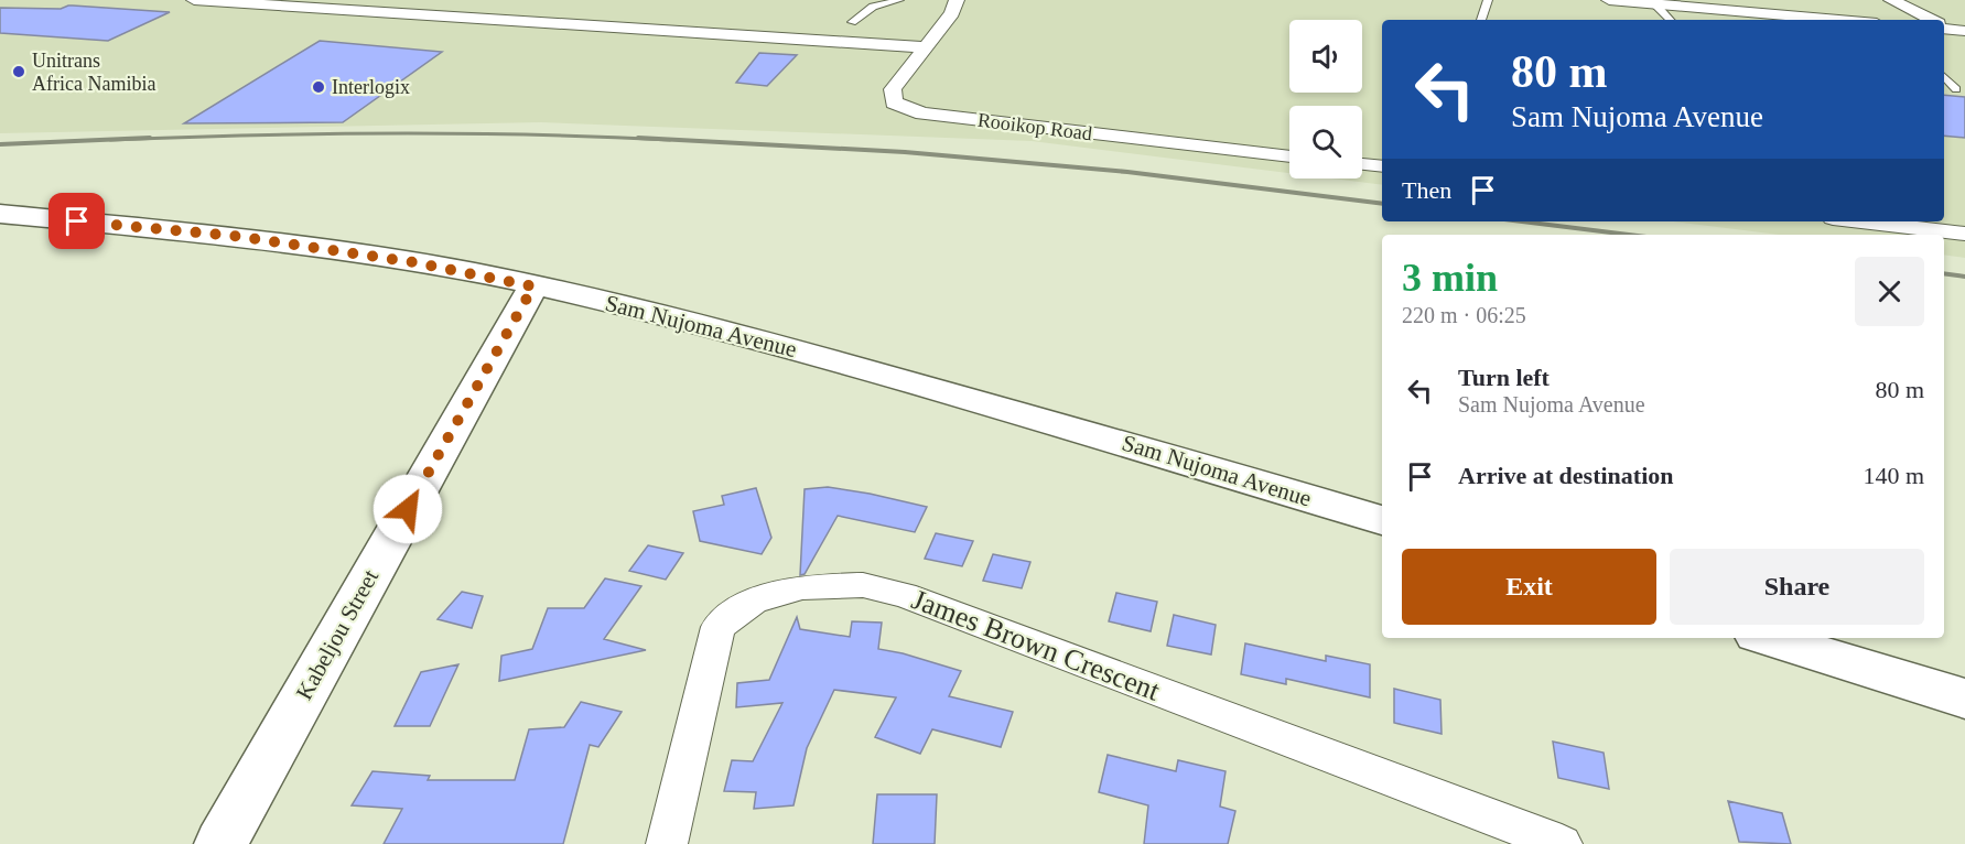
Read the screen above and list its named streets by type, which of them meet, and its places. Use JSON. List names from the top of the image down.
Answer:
{
  "streets": {
    "street": [
      "Rooikop Road",
      "Sam Nujoma Avenue",
      "Kabeljou Street",
      "James Brown Crescent"
    ]
  },
  "crossings": [
    ["Sam Nujoma Avenue", "Kabeljou Street"]
  ],
  "places": ["Unitrans Africa Namibia", "Interlogix"],
  "page": {
    "turn": ["80 m", "Sam Nujoma Avenue"],
    "then": "Then",
    "heading": ["3 min", "220 m · 06:25"],
    "list": [
      {
        "name": "Turn left",
        "note": "Sam Nujoma Avenue",
        "value": "80 m"
      },
      {
        "name": "Arrive at destination",
        "value": "140 m"
      }
    ],
    "buttons": ["Exit", "Share"]
  }
}
